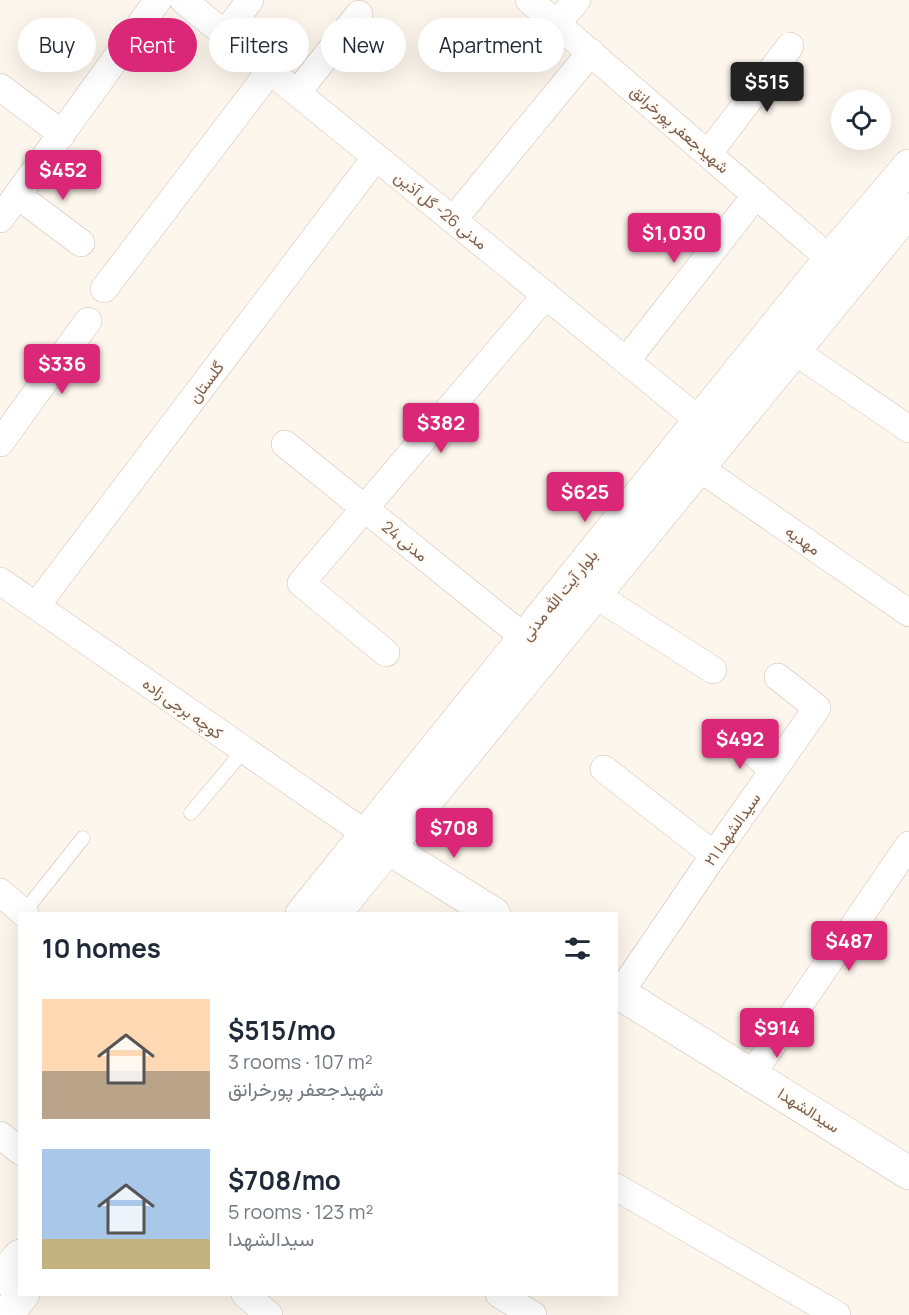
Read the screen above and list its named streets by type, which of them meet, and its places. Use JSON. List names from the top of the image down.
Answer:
{
  "streets": {
    "main road": ["بلوار آیت الله مدنی", "سیدالشهدا"],
    "street": [
      "شهیدجعفر پورخرانق",
      "مدنی 26- گل آذین",
      "گلستان",
      "مهدیه",
      "مدنی 24",
      "کوچه برجى زاده",
      "سیدالشهدا ۲۱"
    ]
  },
  "crossings": [
    ["شهیدجعفر پورخرانق", "بلوار آیت الله مدنی"],
    ["مدنی 26- گل آذین", "گلستان"],
    ["مدنی 26- گل آذین", "بلوار آیت الله مدنی"],
    ["گلستان", "کوچه برجى زاده"],
    ["مهدیه", "بلوار آیت الله مدنی"],
    ["مدنی 24", "بلوار آیت الله مدنی"],
    ["بلوار آیت الله مدنی", "کوچه برجى زاده"],
    ["سیدالشهدا ۲۱", "سیدالشهدا"]
  ],
  "page": {
    "chip": [
      "Buy",
      "Rent",
      "Filters",
      "New",
      "Apartment"
    ],
    "price": [
      "$515",
      "$452",
      "$1,030",
      "$336",
      "$382",
      "$625",
      "$492",
      "$708",
      "$487",
      "$914"
    ],
    "heading": "10 homes",
    "list": [
      {
        "name": "$515/mo",
        "note": "3 rooms · 107 m² · شهیدجعفر پورخرانق"
      },
      {
        "name": "$708/mo",
        "note": "5 rooms · 123 m² · سیدالشهدا"
      }
    ]
  }
}
